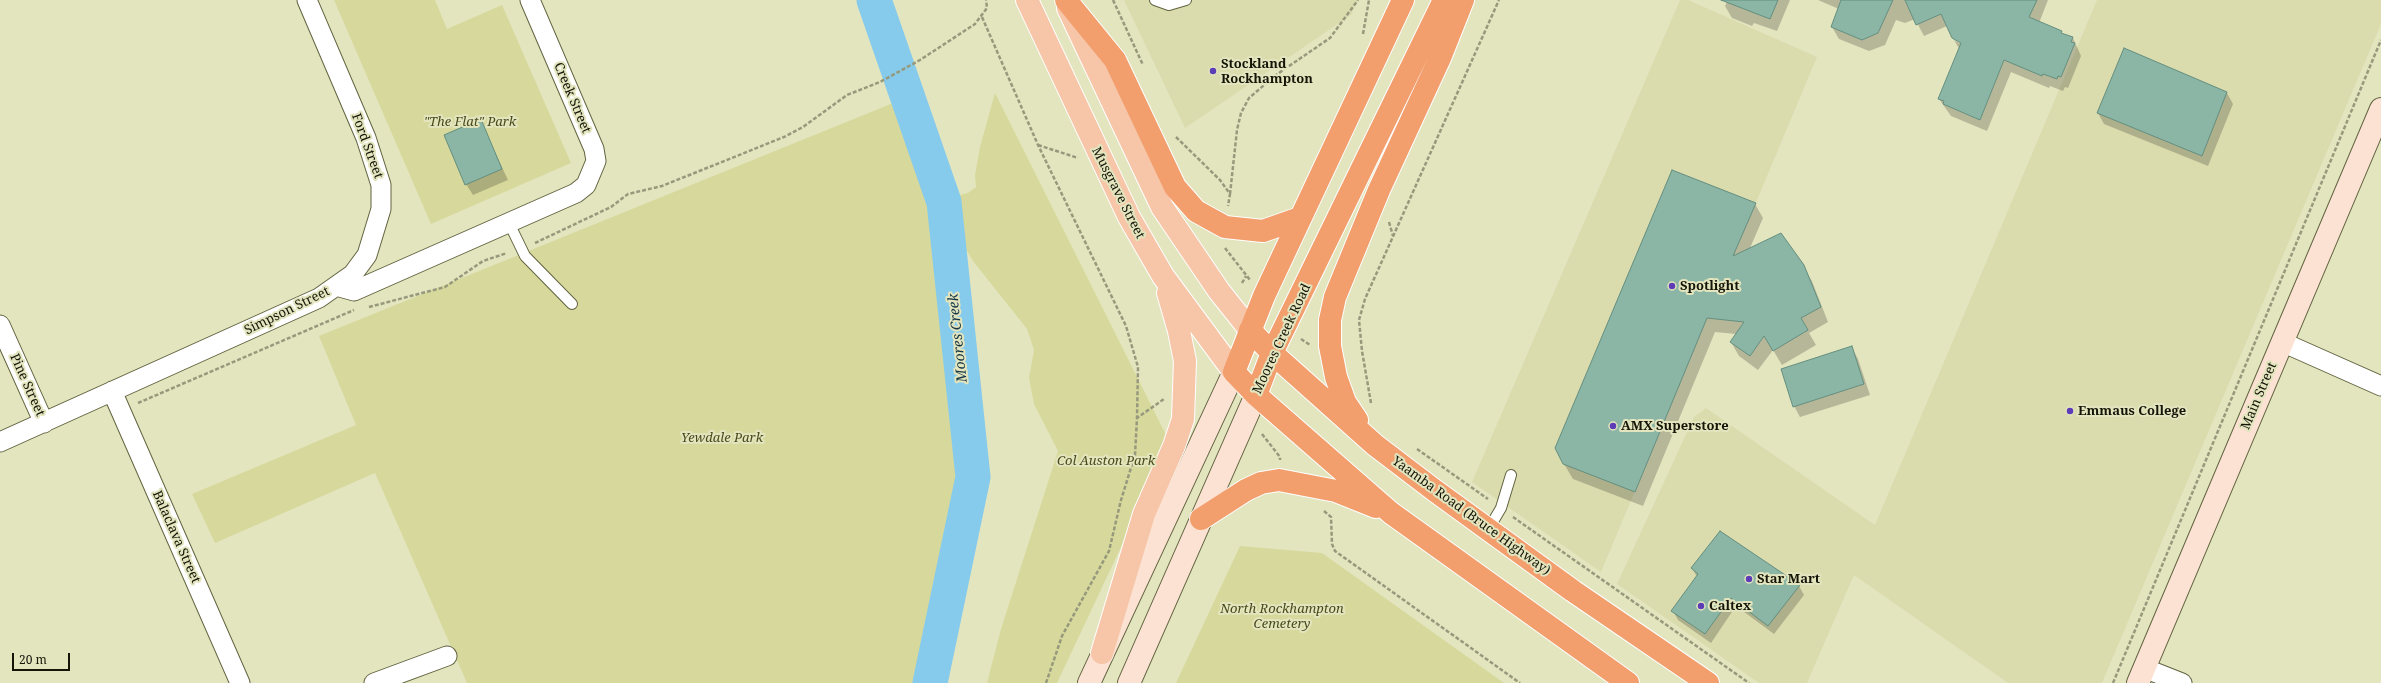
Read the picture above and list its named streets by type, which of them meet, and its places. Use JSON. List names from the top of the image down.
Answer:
{
  "streets": {
    "highway": ["Moores Creek Road", "Yaamba Road (Bruce Highway)"],
    "main road": ["Musgrave Street", "Main Street"],
    "street": [
      "Creek Street",
      "Ford Street",
      "Simpson Street",
      "Pine Street",
      "Balaclava Street"
    ]
  },
  "crossings": [
    ["Creek Street", "Simpson Street"],
    ["Ford Street", "Simpson Street"],
    ["Simpson Street", "Pine Street"],
    ["Simpson Street", "Balaclava Street"],
    ["Moores Creek Road", "Yaamba Road (Bruce Highway)"]
  ],
  "water": ["Moores Creek"],
  "parks": [
    "\"The Flat\" Park",
    "Yewdale Park",
    "Col Auston Park",
    "North Rockhampton Cemetery"
  ],
  "places": [
    "Stockland Rockhampton",
    "Spotlight",
    "Emmaus College",
    "AMX Superstore",
    "Star Mart",
    "Caltex"
  ],
  "scale_bar": "20 m"
}
